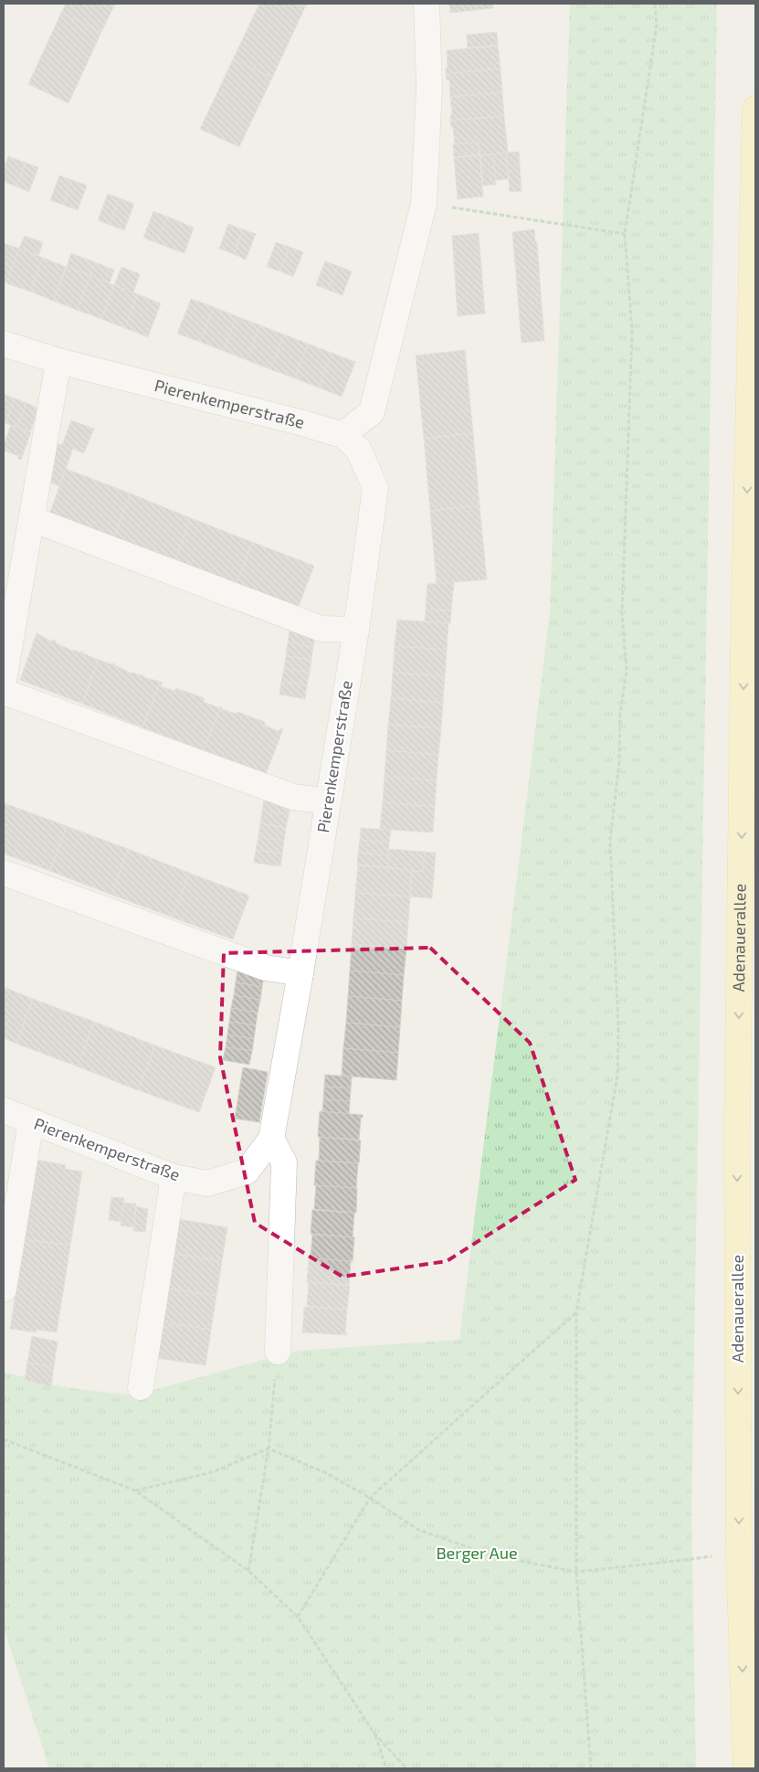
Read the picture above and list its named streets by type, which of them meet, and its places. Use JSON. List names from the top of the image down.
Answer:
{
  "streets": {
    "main road": ["Adenauerallee"],
    "street": ["Pierenkemperstraße"]
  },
  "one_way": ["Adenauerallee"],
  "parks": ["Berger Aue"]
}
